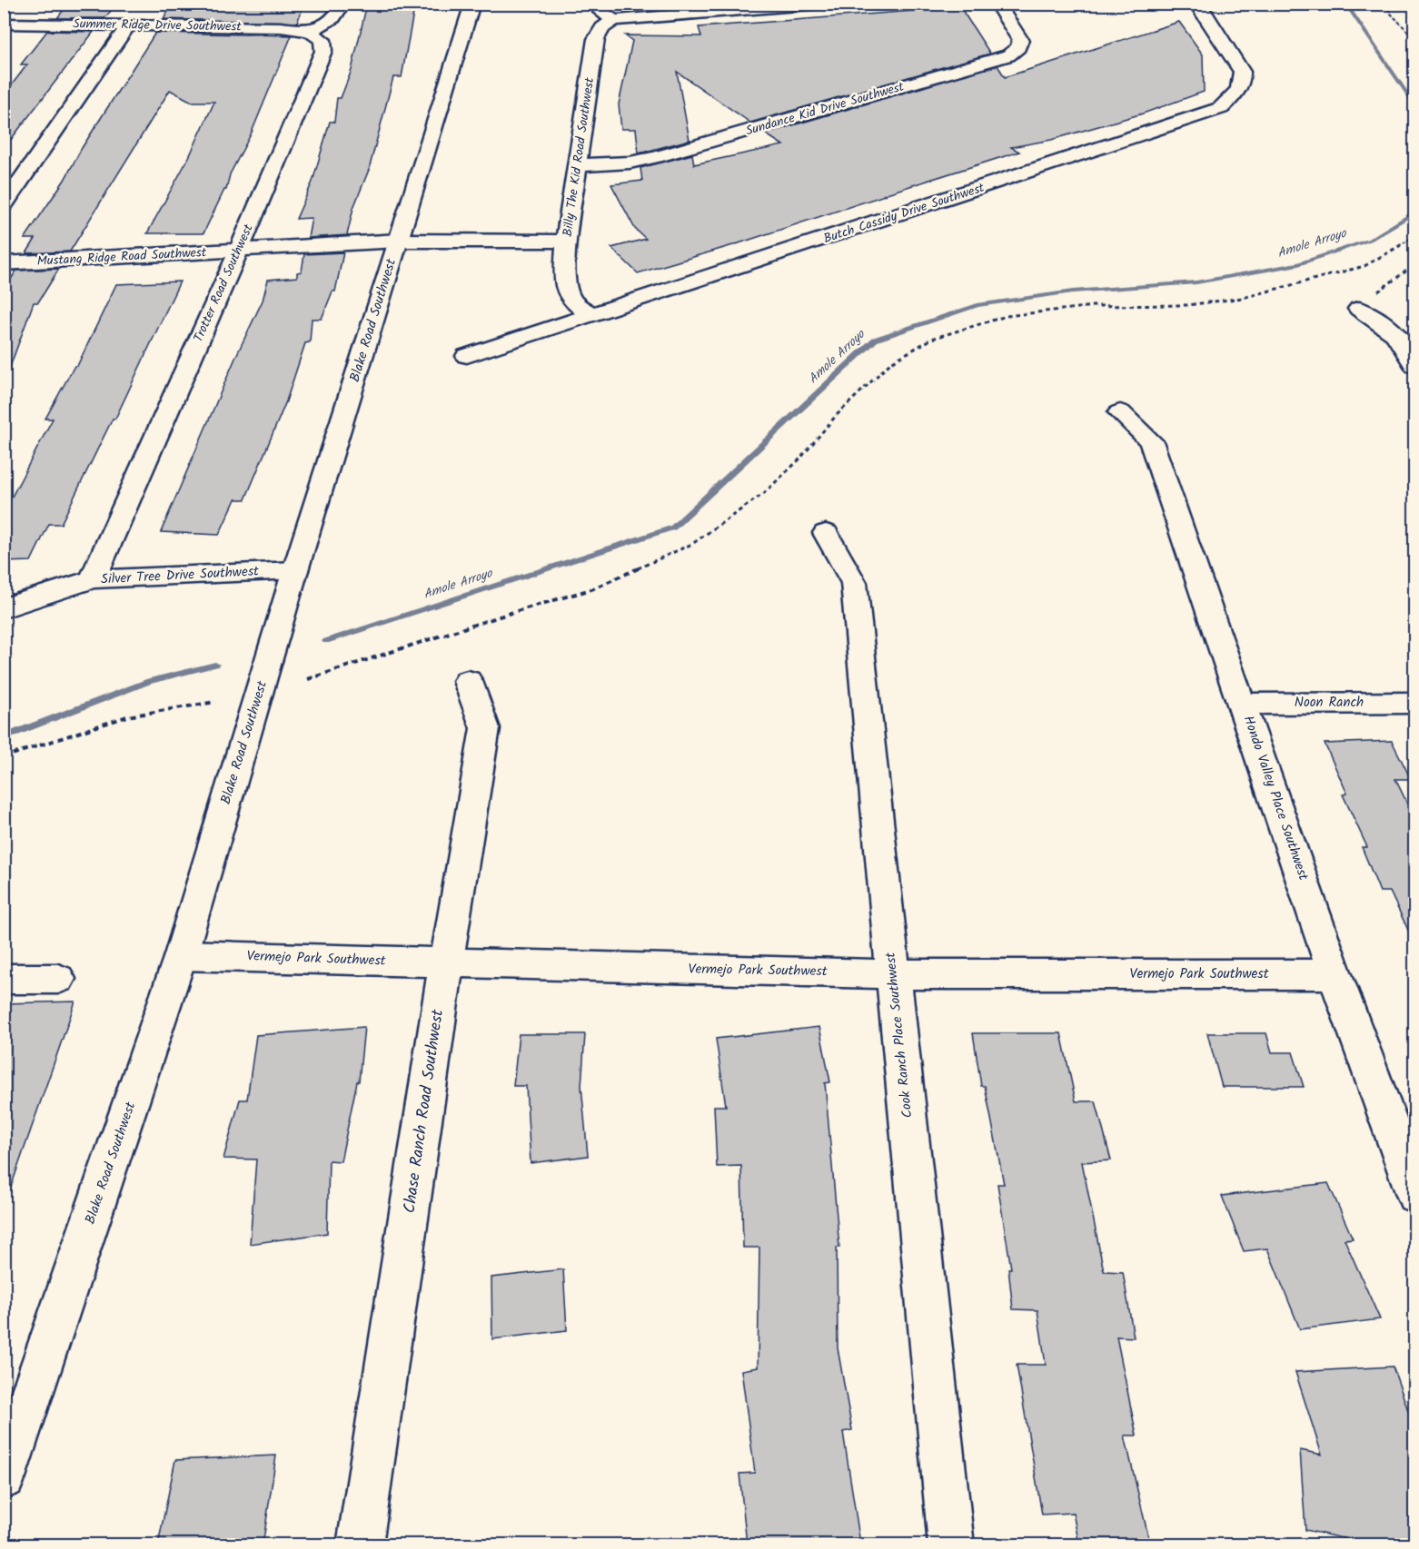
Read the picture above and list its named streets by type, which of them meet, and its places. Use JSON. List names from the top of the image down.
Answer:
{
  "streets": {
    "street": [
      "Summer Ridge Drive Southwest",
      "Sundance Kid Drive Southwest",
      "Billy The Kid Road Southwest",
      "Butch Cassidy Drive Southwest",
      "Mustang Ridge Road Southwest",
      "Trotter Road Southwest",
      "Blake Road Southwest",
      "Silver Tree Drive Southwest",
      "Noon Ranch",
      "Hondo Valley Place Southwest",
      "Vermejo Park Southwest",
      "Cook Ranch Place Southwest",
      "Chase Ranch Road Southwest"
    ]
  },
  "crossings": [
    ["Summer Ridge Drive Southwest", "Trotter Road Southwest"],
    ["Sundance Kid Drive Southwest", "Billy The Kid Road Southwest"],
    ["Billy The Kid Road Southwest", "Butch Cassidy Drive Southwest"],
    ["Billy The Kid Road Southwest", "Mustang Ridge Road Southwest"],
    ["Mustang Ridge Road Southwest", "Trotter Road Southwest"],
    ["Mustang Ridge Road Southwest", "Blake Road Southwest"],
    ["Trotter Road Southwest", "Silver Tree Drive Southwest"],
    ["Blake Road Southwest", "Silver Tree Drive Southwest"],
    ["Blake Road Southwest", "Vermejo Park Southwest"],
    ["Noon Ranch", "Hondo Valley Place Southwest"],
    ["Hondo Valley Place Southwest", "Vermejo Park Southwest"],
    ["Vermejo Park Southwest", "Cook Ranch Place Southwest"],
    ["Vermejo Park Southwest", "Chase Ranch Road Southwest"]
  ],
  "water": ["Amole Arroyo"]
}
